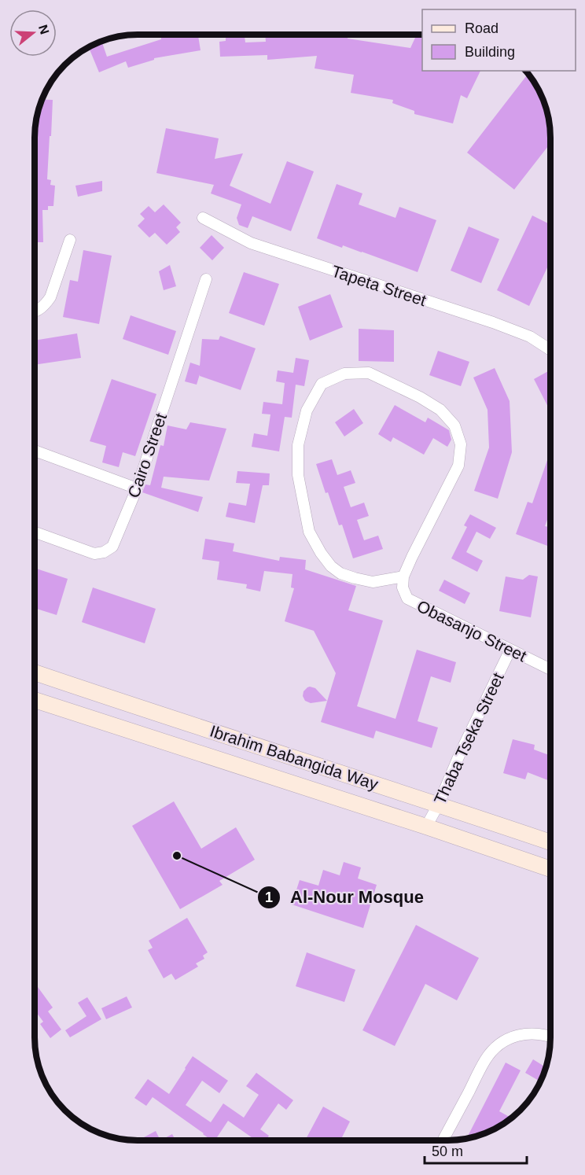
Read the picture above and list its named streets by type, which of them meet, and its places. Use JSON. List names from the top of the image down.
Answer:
{
  "streets": {
    "main road": ["Ibrahim Babangida Way"],
    "street": [
      "Tapeta Street",
      "Cairo Street",
      "Obasanjo Street",
      "Thaba Tseka Street"
    ]
  },
  "crossings": [
    ["Obasanjo Street", "Thaba Tseka Street"],
    ["Thaba Tseka Street", "Ibrahim Babangida Way"]
  ],
  "places": ["Al-Nour Mosque"],
  "legend": ["Road", "Building"],
  "scale_bar": "50 m",
  "north": "right"
}
